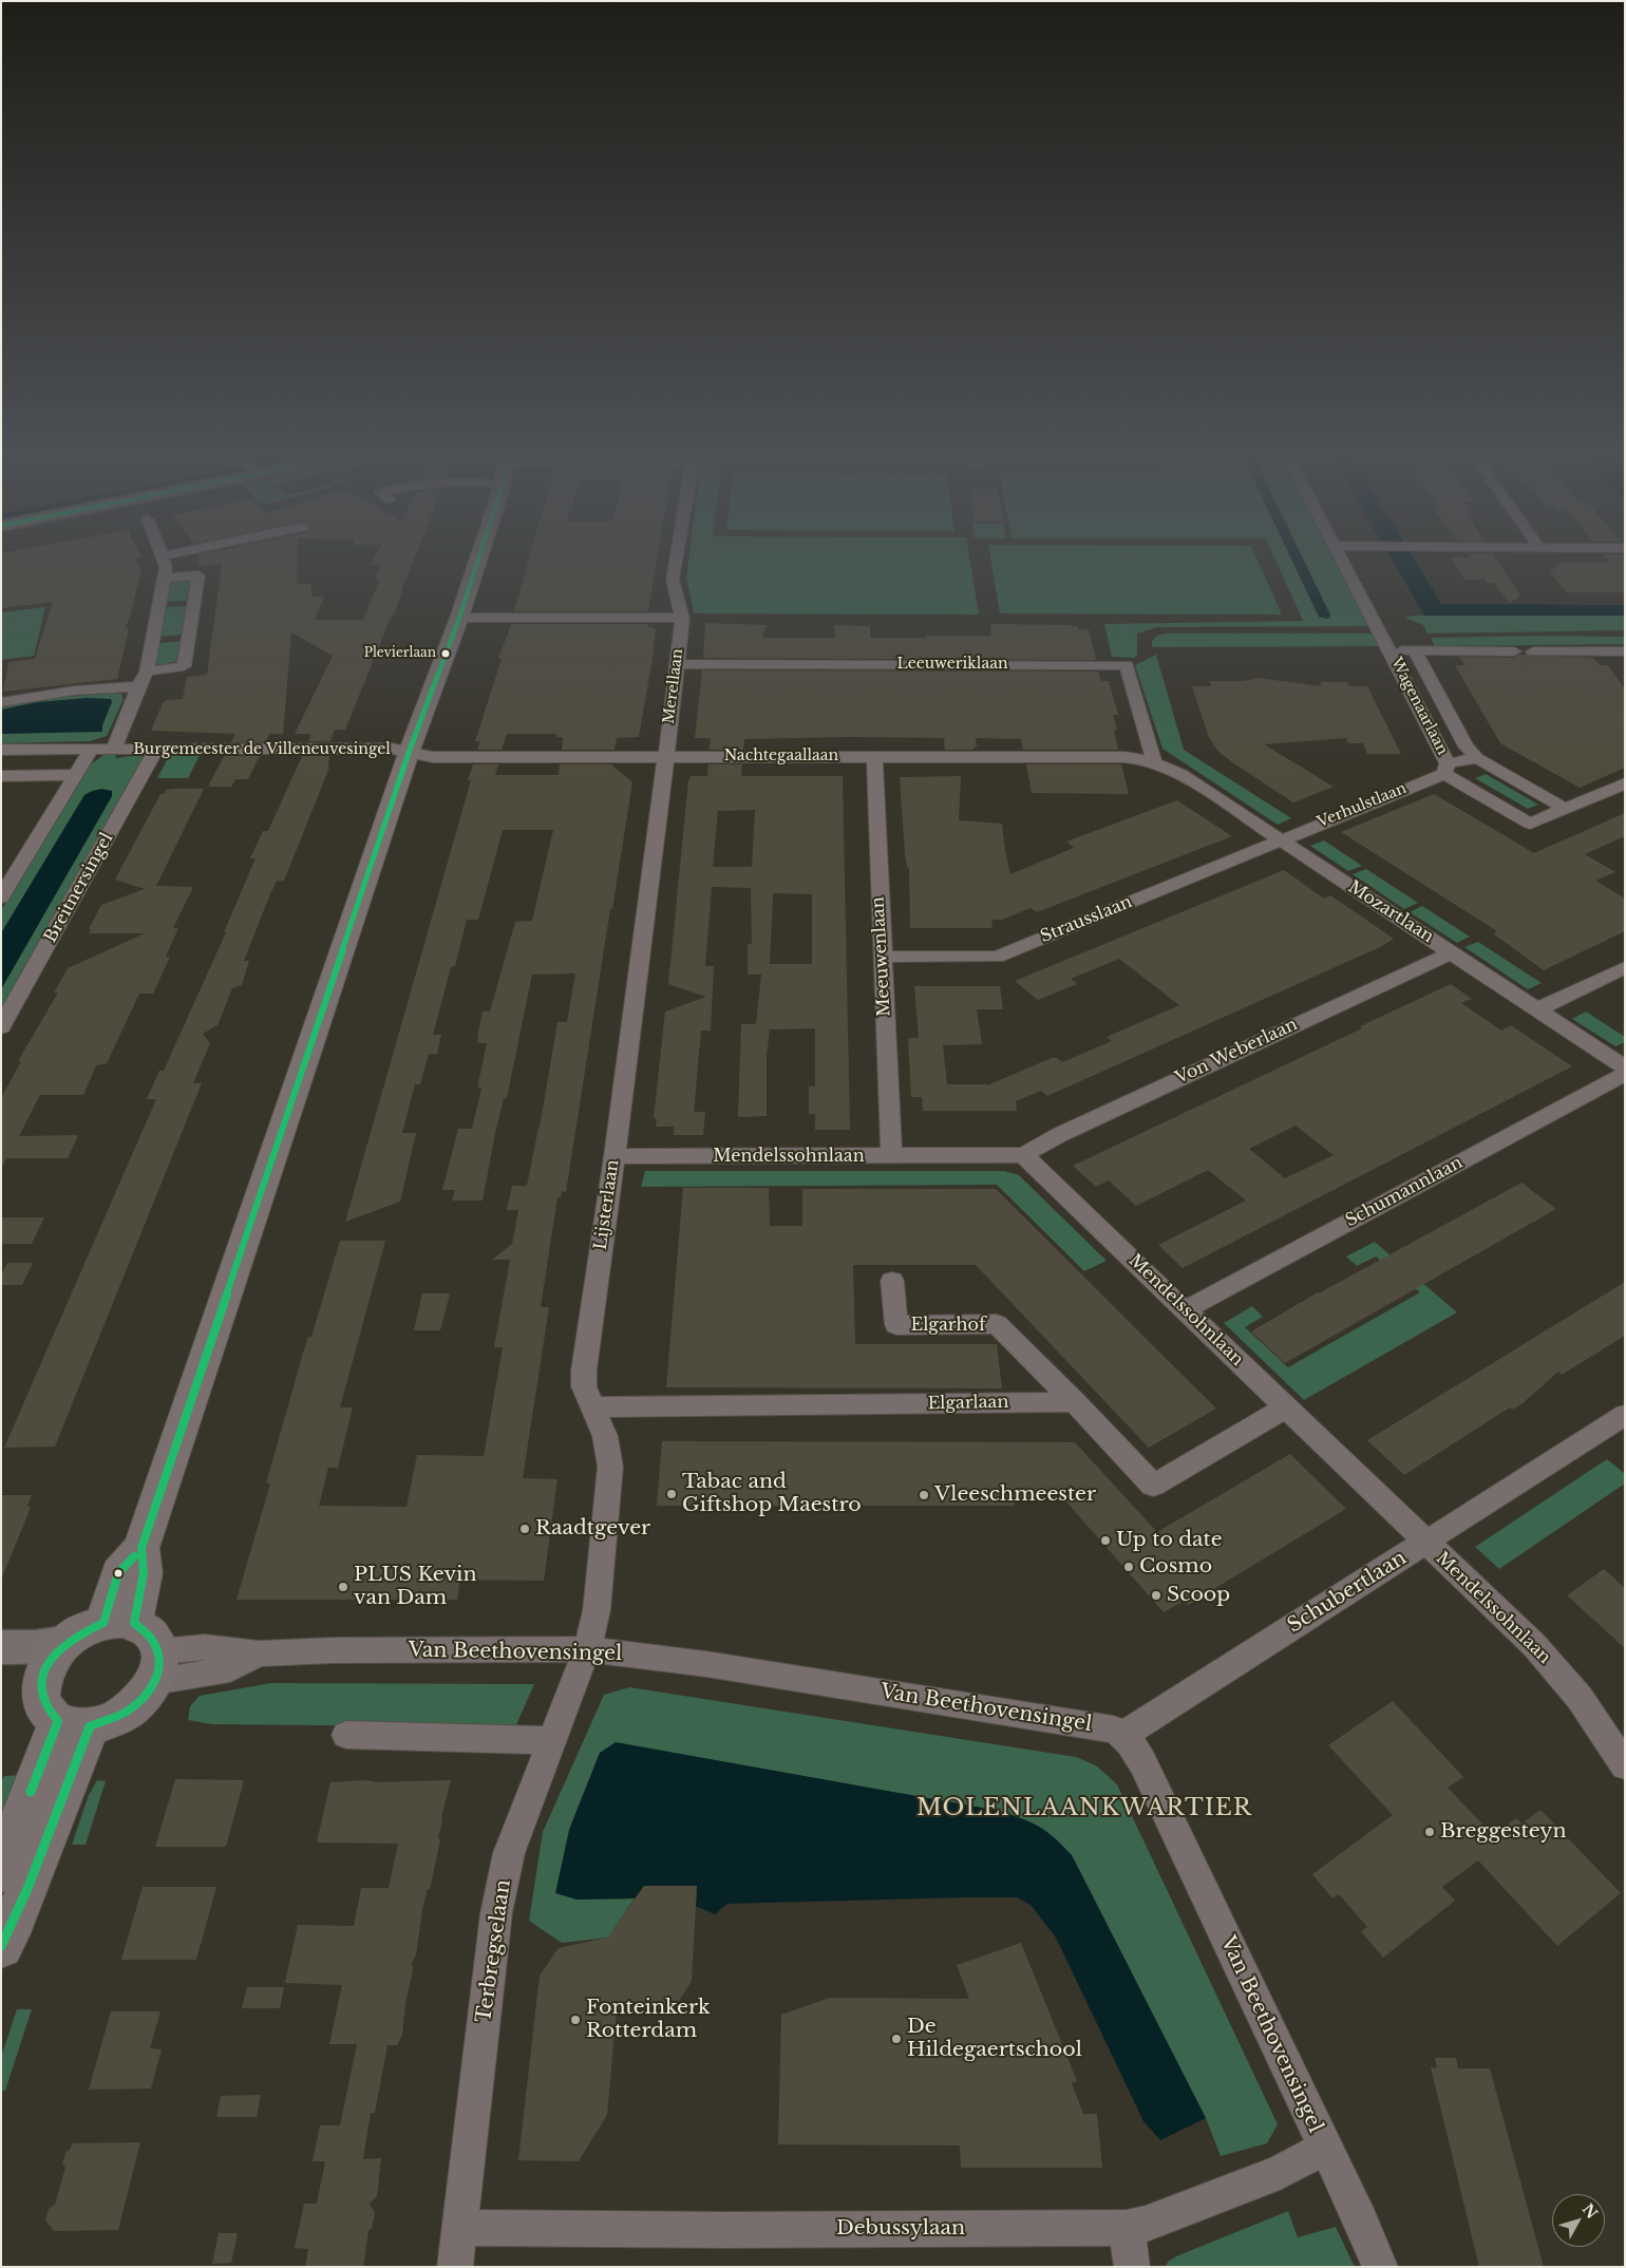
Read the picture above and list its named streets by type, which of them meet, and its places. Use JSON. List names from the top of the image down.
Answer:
{
  "streets": {
    "street": [
      "Leeuweriklaan",
      "Merellaan",
      "Wagenaarlaan",
      "Burgemeester de Villeneuvesingel",
      "Nachtegaallaan",
      "Verhulstlaan",
      "Breitnersingel",
      "Mozartlaan",
      "Strausslaan",
      "Meeuwenlaan",
      "Von Weberlaan",
      "Mendelssohnlaan",
      "Schumannlaan",
      "Lijsterlaan",
      "Elgarhof",
      "Elgarlaan",
      "Schubertlaan",
      "Van Beethovensingel",
      "Terbregselaan",
      "Debussylaan"
    ]
  },
  "crossings": [
    ["Leeuweriklaan", "Merellaan"],
    ["Leeuweriklaan", "Nachtegaallaan"],
    ["Leeuweriklaan", "Mozartlaan"],
    ["Merellaan", "Nachtegaallaan"],
    ["Merellaan", "Lijsterlaan"],
    ["Wagenaarlaan", "Verhulstlaan"],
    ["Burgemeester de Villeneuvesingel", "Nachtegaallaan"],
    ["Burgemeester de Villeneuvesingel", "Breitnersingel"],
    ["Nachtegaallaan", "Mozartlaan"],
    ["Nachtegaallaan", "Meeuwenlaan"],
    ["Nachtegaallaan", "Lijsterlaan"],
    ["Verhulstlaan", "Mozartlaan"],
    ["Verhulstlaan", "Strausslaan"],
    ["Mozartlaan", "Strausslaan"],
    ["Mozartlaan", "Von Weberlaan"],
    ["Strausslaan", "Meeuwenlaan"],
    ["Meeuwenlaan", "Mendelssohnlaan"],
    ["Von Weberlaan", "Mendelssohnlaan"],
    ["Mendelssohnlaan", "Schumannlaan"],
    ["Mendelssohnlaan", "Lijsterlaan"],
    ["Mendelssohnlaan", "Schubertlaan"],
    ["Lijsterlaan", "Elgarlaan"],
    ["Lijsterlaan", "Van Beethovensingel"],
    ["Lijsterlaan", "Terbregselaan"],
    ["Elgarhof", "Elgarlaan"],
    ["Schubertlaan", "Van Beethovensingel"],
    ["Van Beethovensingel", "Terbregselaan"],
    ["Van Beethovensingel", "Debussylaan"],
    ["Terbregselaan", "Debussylaan"]
  ],
  "districts": ["MOLENLAANKWARTIER"],
  "places": [
    "Plevierlaan",
    "Tabac and Giftshop Maestro",
    "Vleeschmeester",
    "Raadtgever",
    "Up to date",
    "Cosmo",
    "PLUS Kevin van Dam",
    "Scoop",
    "Breggesteyn",
    "Fonteinkerk Rotterdam",
    "De Hildegaertschool"
  ],
  "north": "top right"
}
